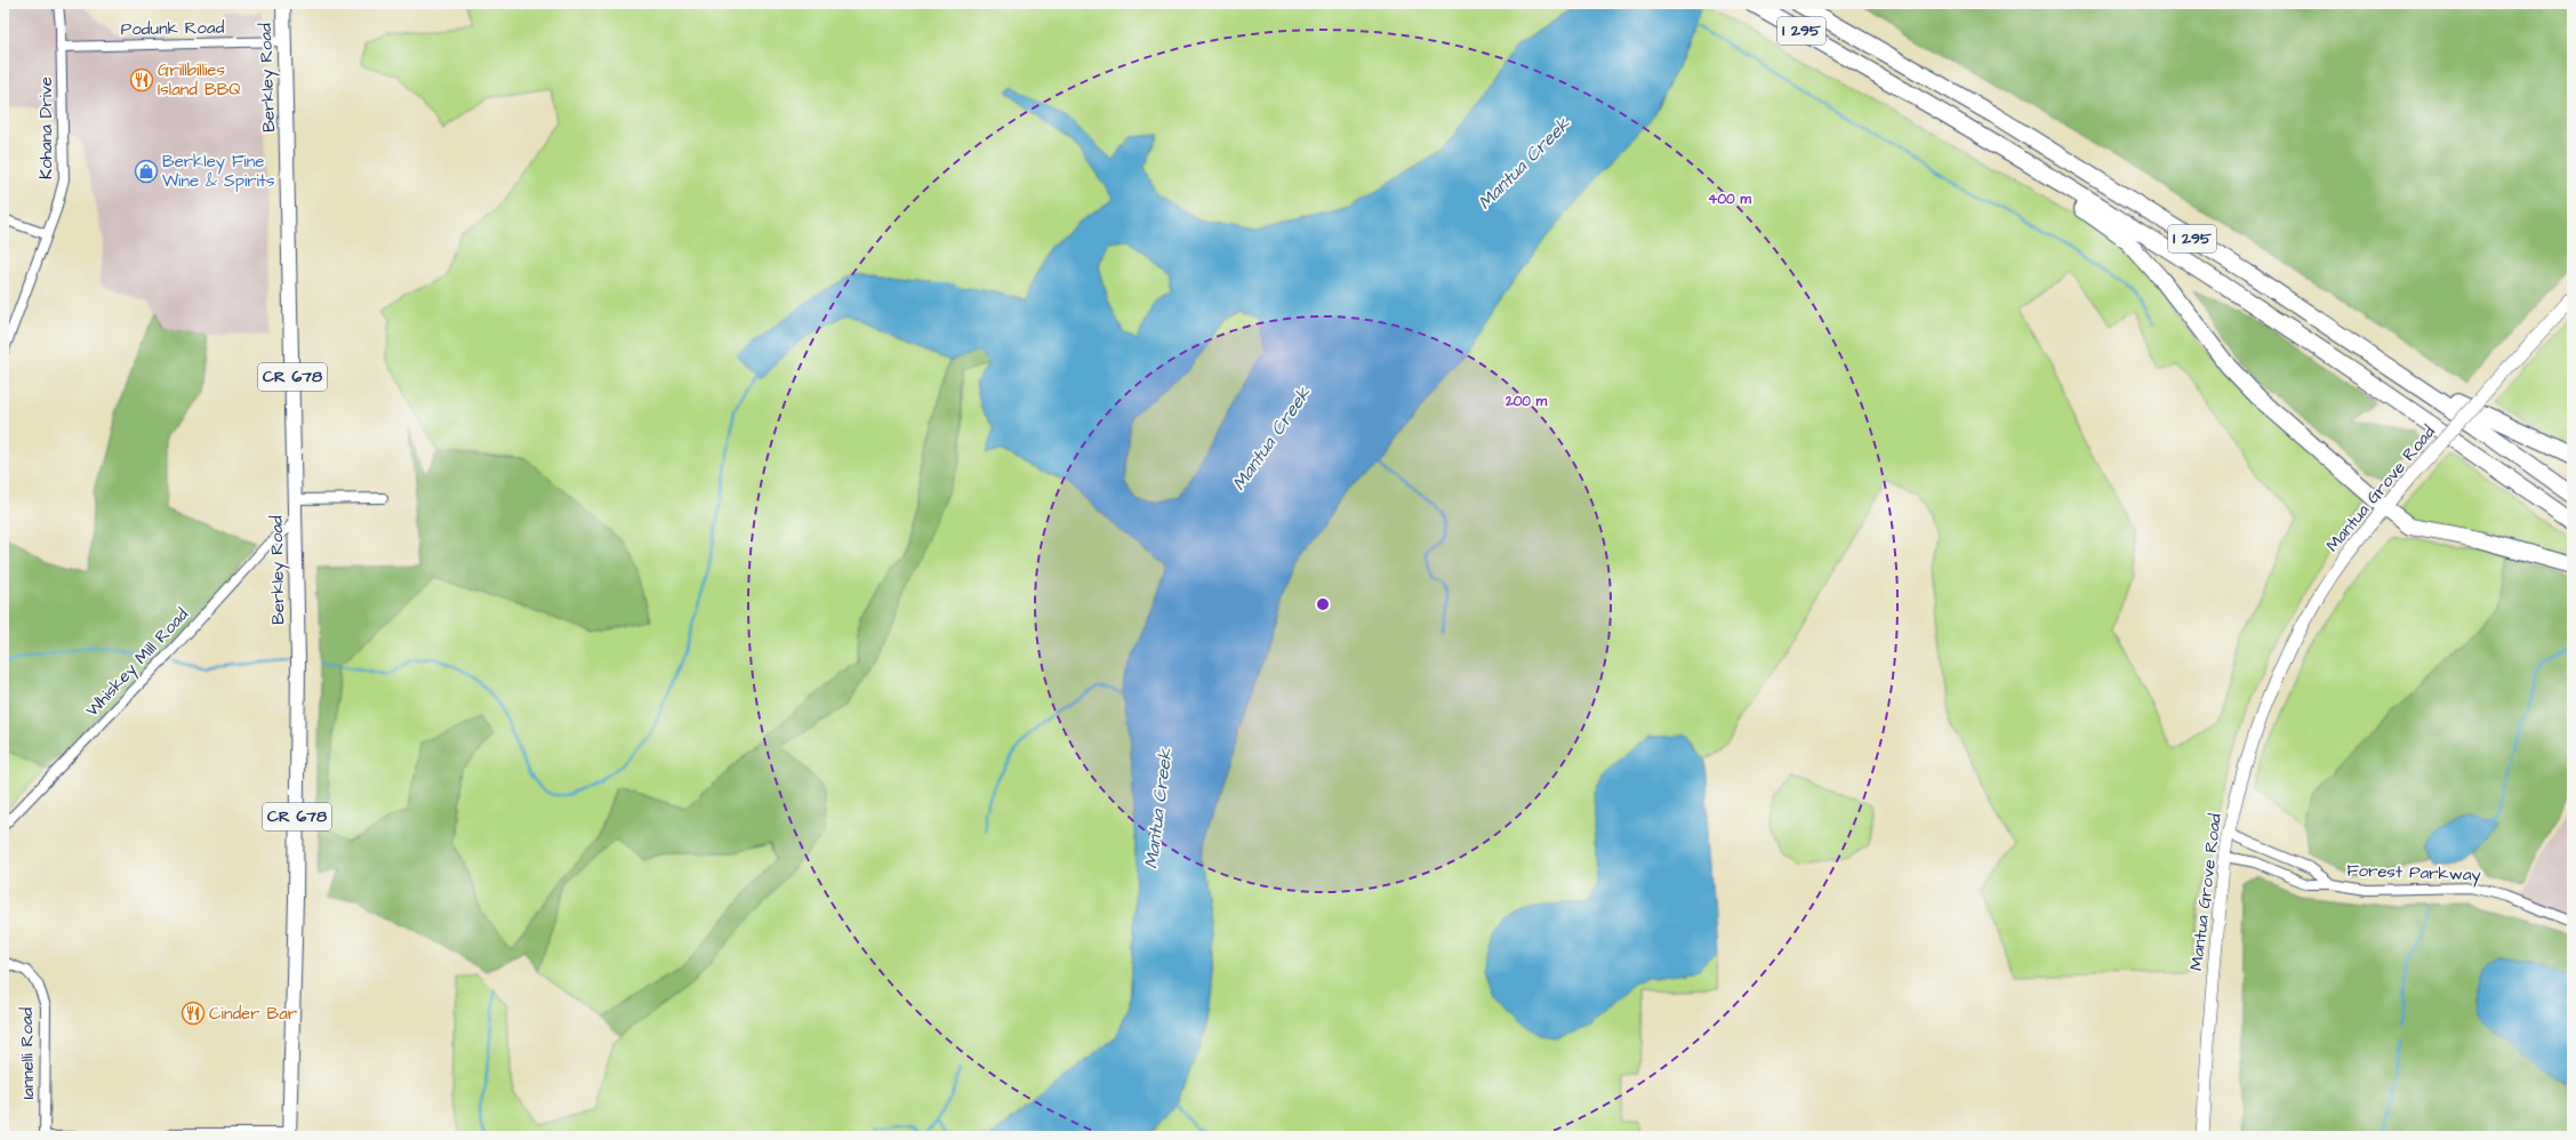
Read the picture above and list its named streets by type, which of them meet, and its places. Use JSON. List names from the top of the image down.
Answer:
{
  "streets": {
    "highway": ["I 295"],
    "main road": ["Berkley Road", "CR 678", "Mantua Grove Road"],
    "street": [
      "Podunk Road",
      "Kohana Drive",
      "Whiskey Mill Road",
      "Forest Parkway",
      "Iannelli Road"
    ]
  },
  "crossings": [
    ["Podunk Road", "Berkley Road"],
    ["Podunk Road", "Kohana Drive"],
    ["Berkley Road", "Whiskey Mill Road"],
    ["Mantua Grove Road", "Forest Parkway"]
  ],
  "water": ["Mantua Creek"],
  "places": {
    "restaurant": ["Grillbillies Island BBQ", "Cinder Bar"],
    "shop": ["Berkley Fine Wine & Spirits"]
  },
  "rings": ["400 m", "200 m"]
}
